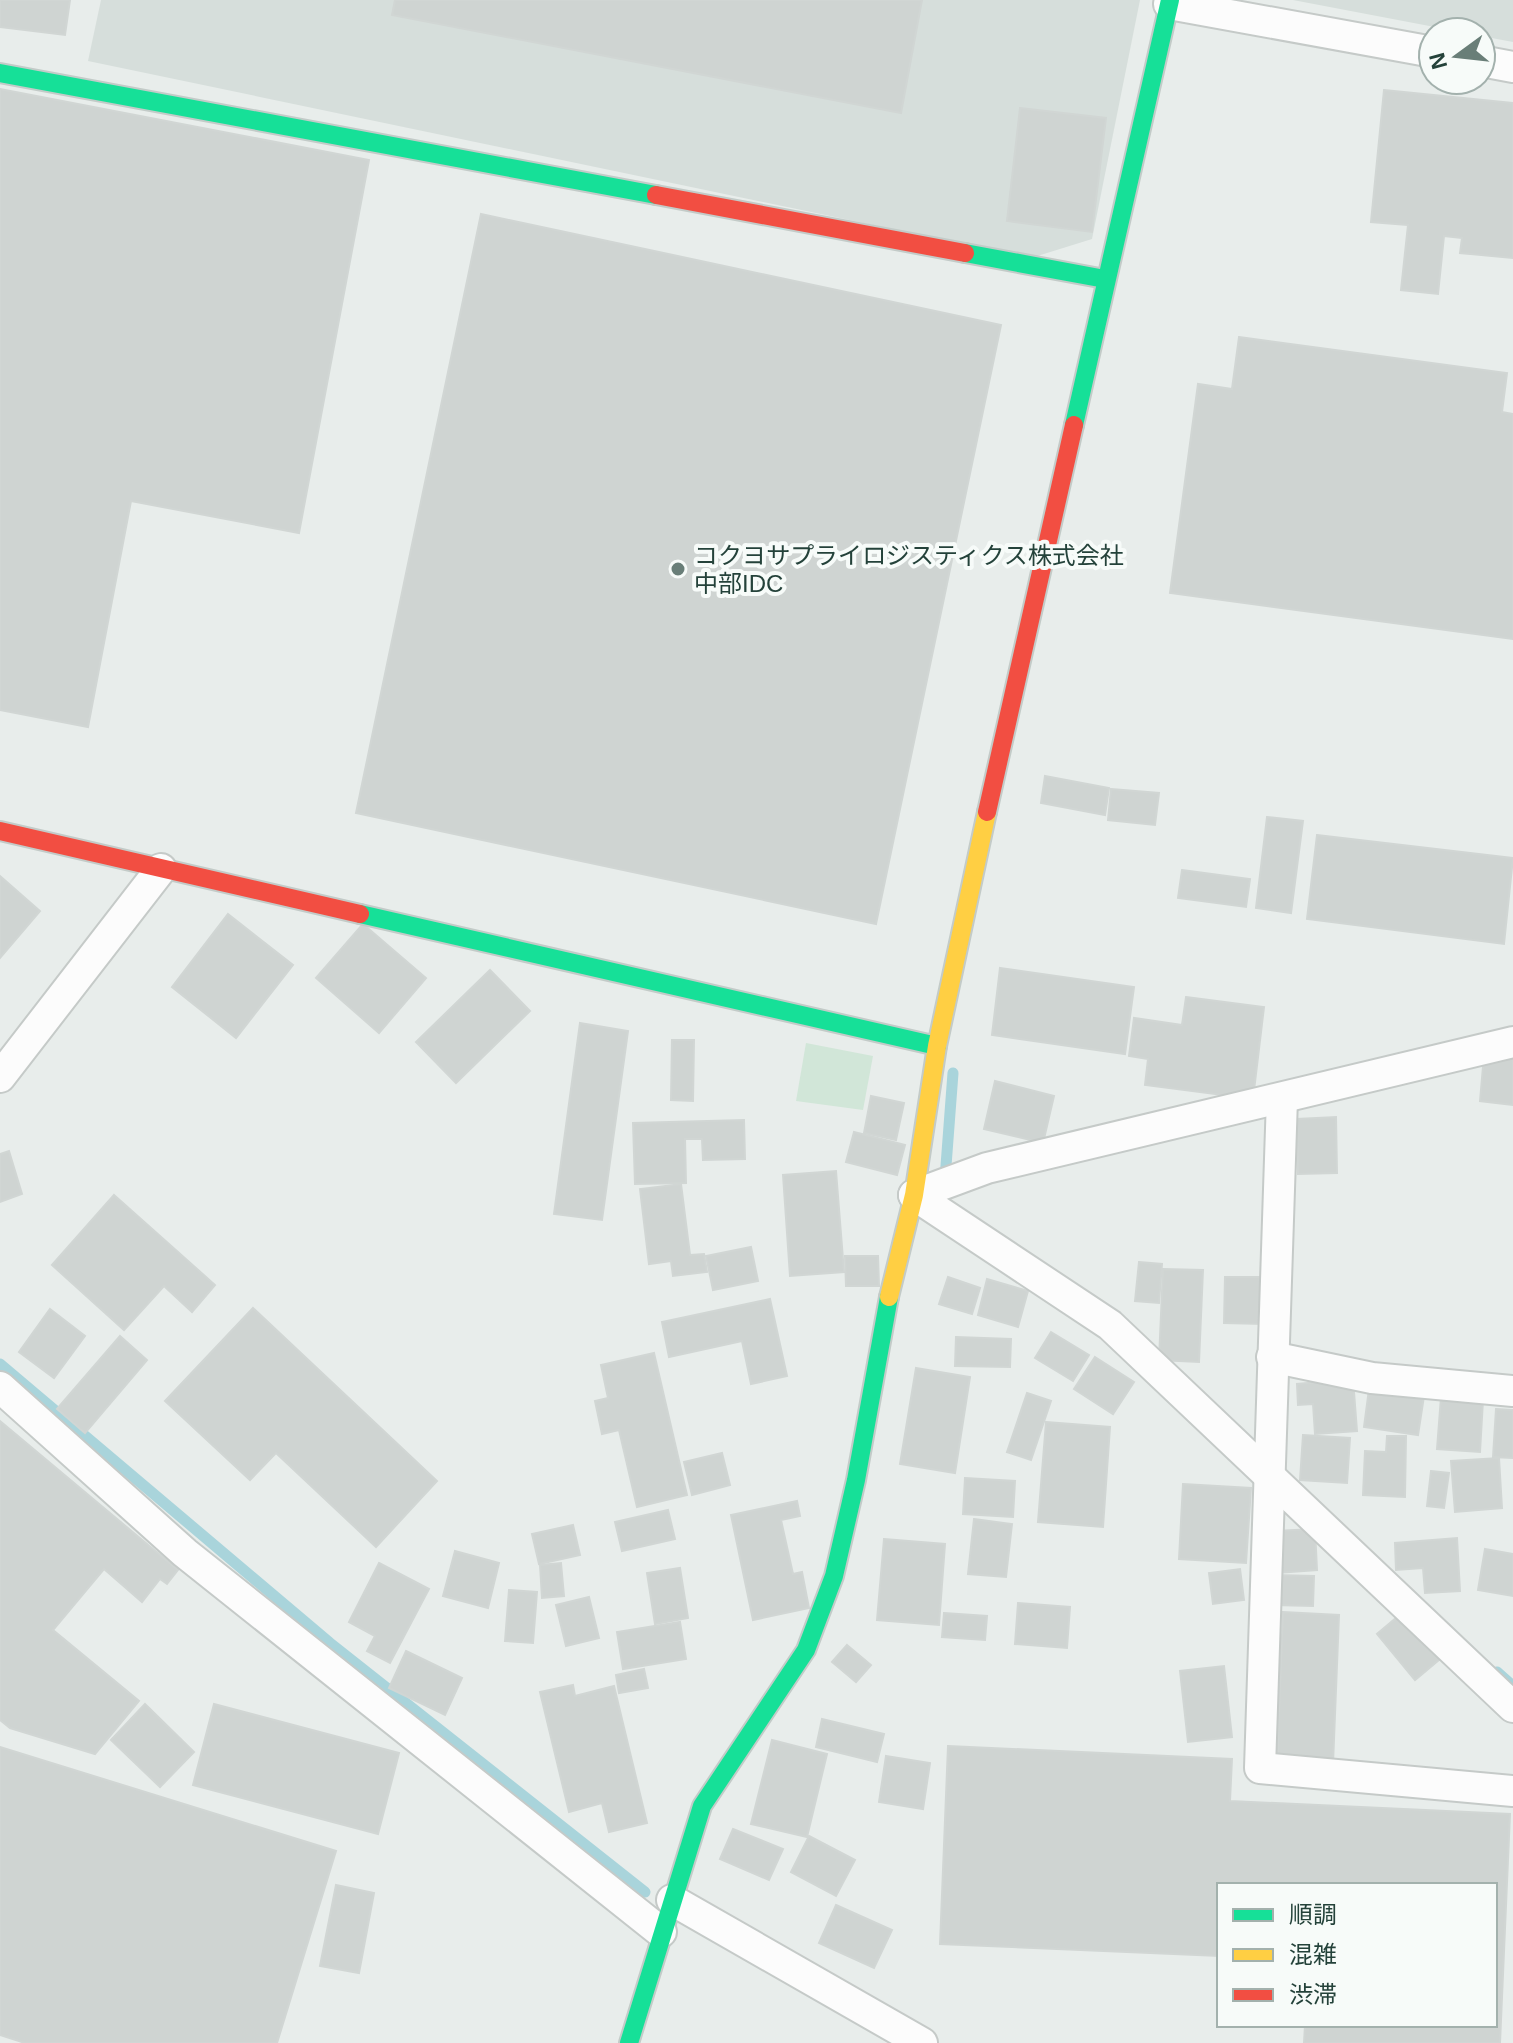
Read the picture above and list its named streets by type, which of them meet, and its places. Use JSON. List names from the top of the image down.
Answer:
{
  "places": ["コクヨサプライロジスティクス株式会社 中部IDC"],
  "legend": ["順調", "混雑", "渋滞"],
  "north": "left"
}
